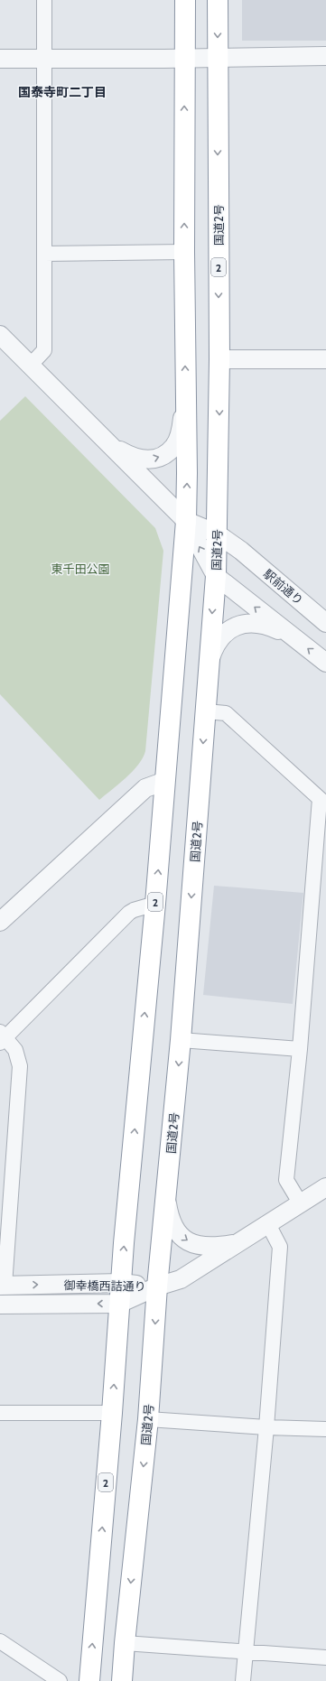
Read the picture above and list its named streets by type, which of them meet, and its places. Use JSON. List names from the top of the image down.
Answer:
{
  "streets": {
    "highway": ["国道2号", "2"],
    "street": ["駅前通り", "御幸橋西詰通り"]
  },
  "crossings": [
    ["国道2号", "駅前通り"],
    ["国道2号", "御幸橋西詰通り"],
    ["2", "駅前通り"],
    ["2", "御幸橋西詰通り"]
  ],
  "districts": ["国泰寺町二丁目"],
  "parks": ["東千田公園"]
}
